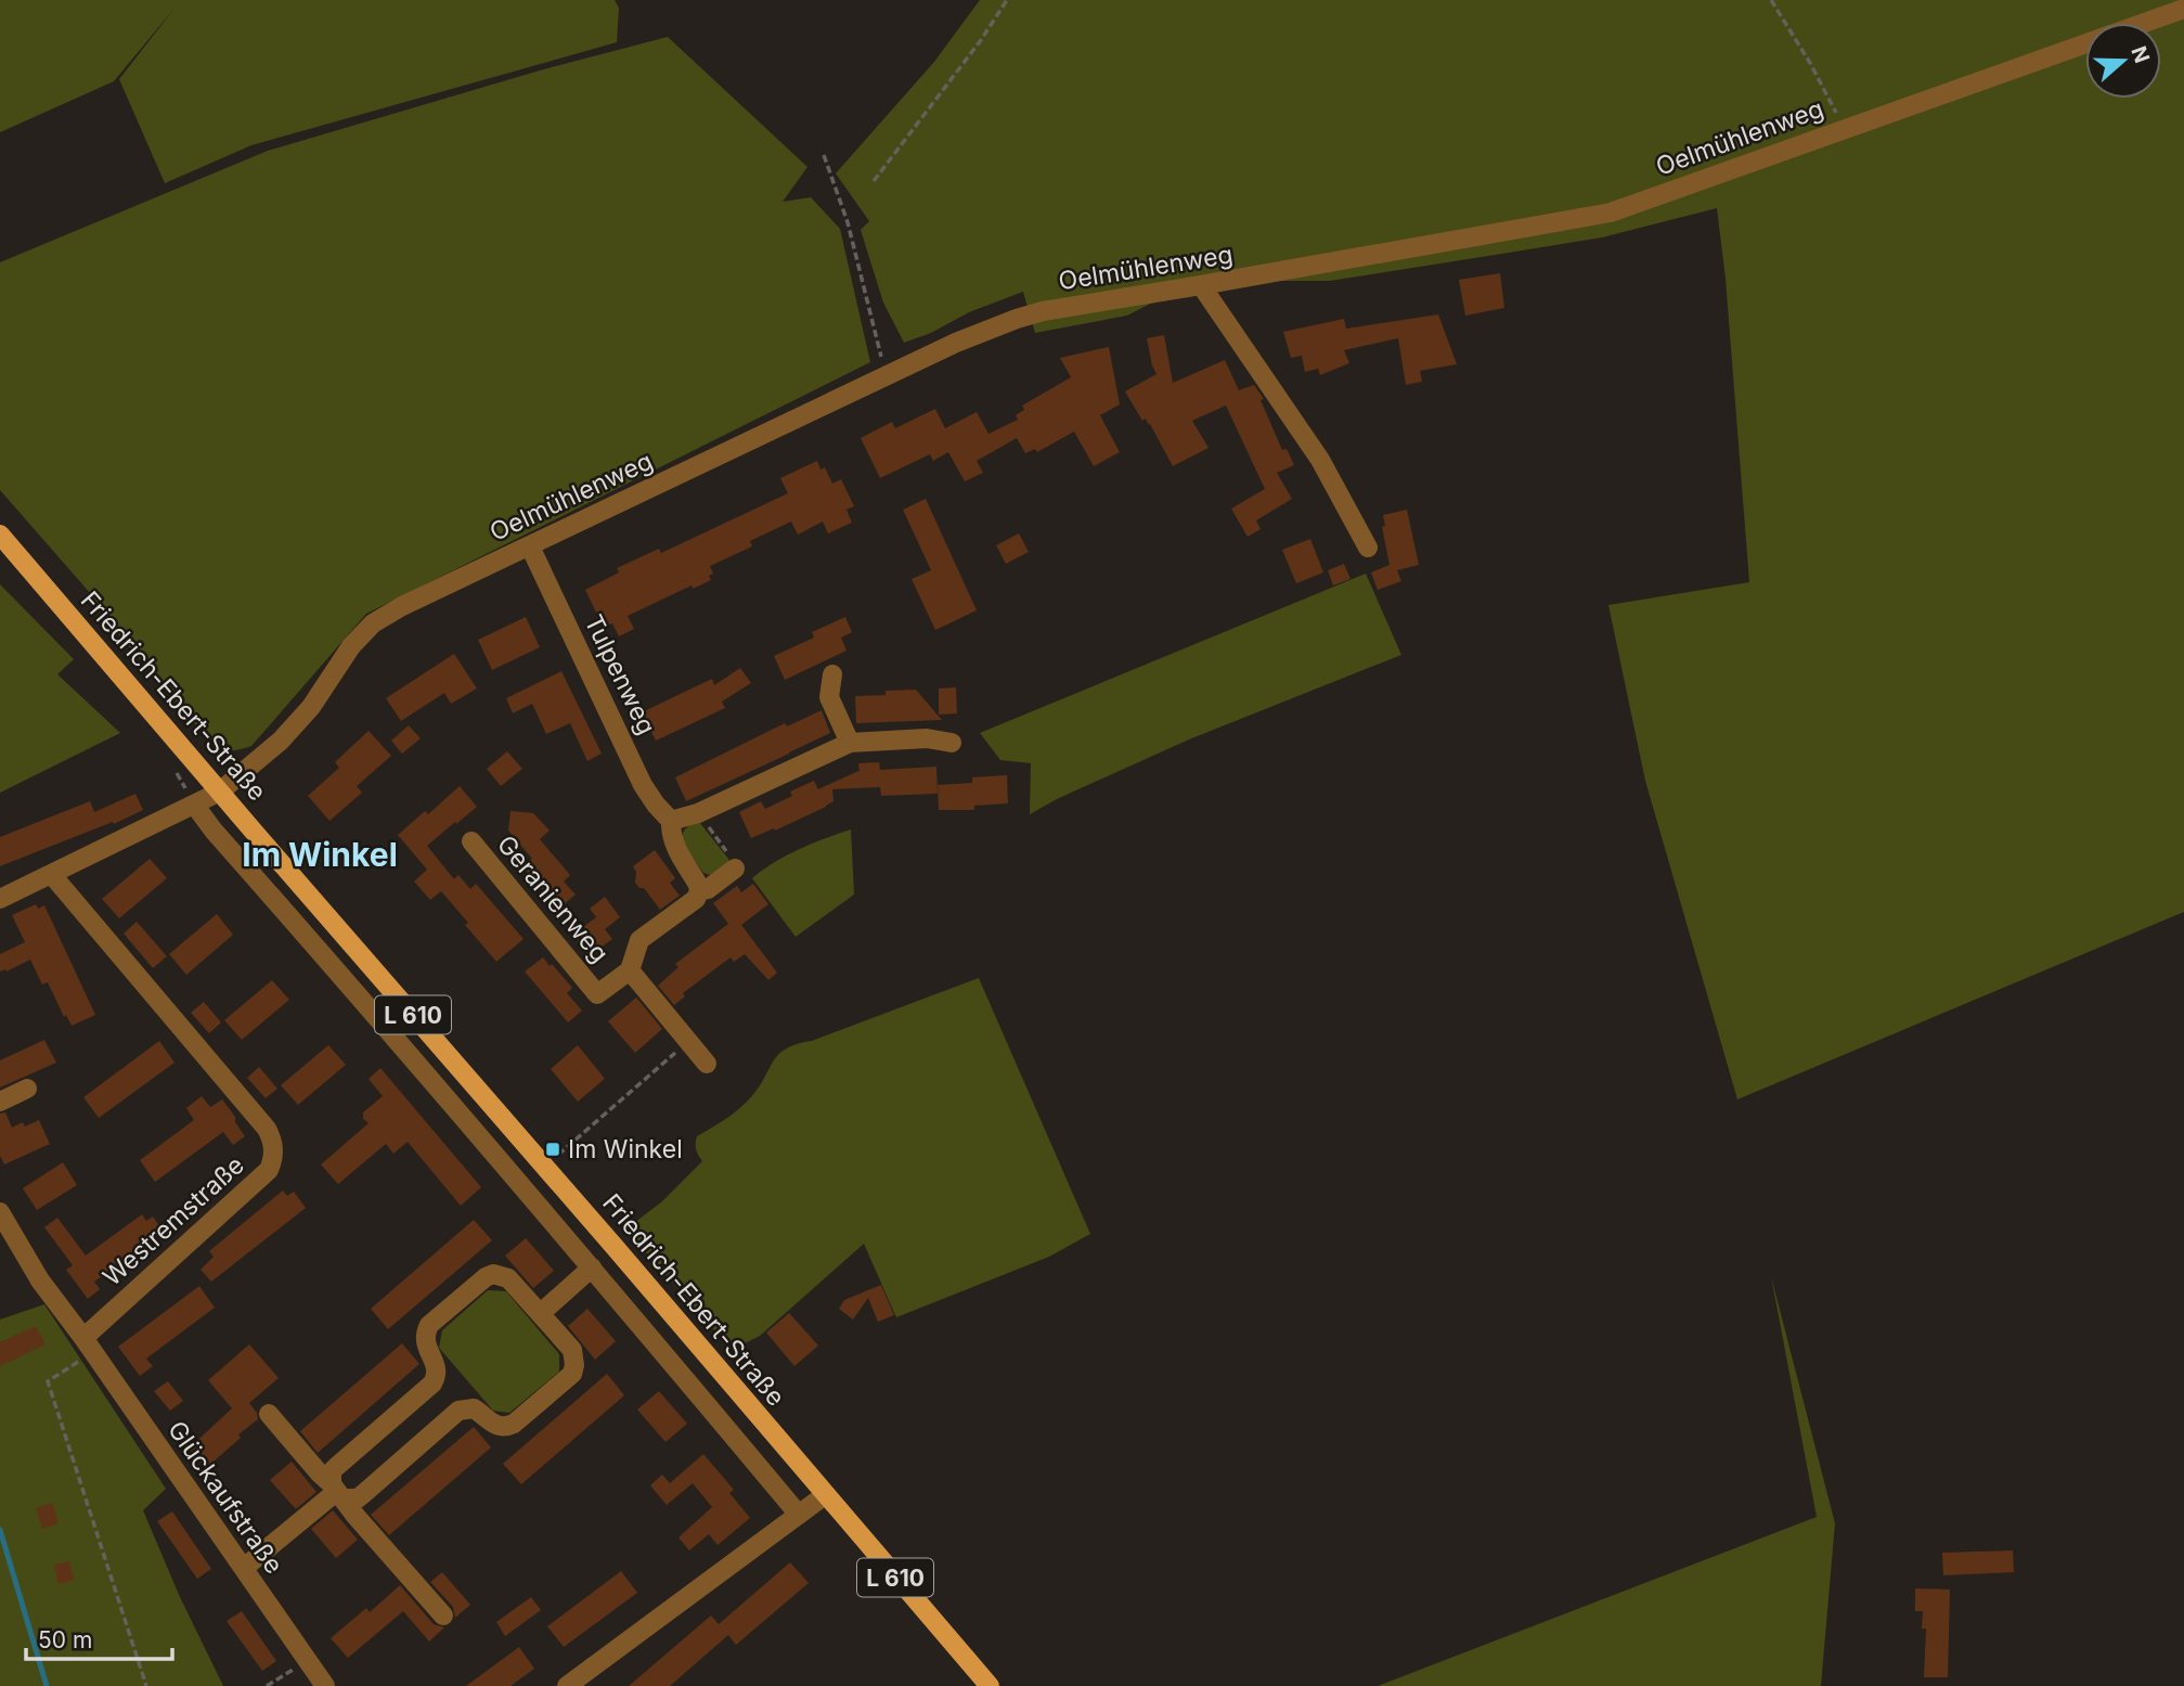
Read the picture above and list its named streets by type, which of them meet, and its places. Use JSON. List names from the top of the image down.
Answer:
{
  "streets": {
    "main road": ["Friedrich-Ebert-Straße", "L 610"],
    "street": [
      "Oelmühlenweg",
      "Tulpenweg",
      "Geranienweg",
      "Westremstraße",
      "Glückaufstraße"
    ]
  },
  "crossings": [
    ["Oelmühlenweg", "Tulpenweg"],
    ["Oelmühlenweg", "Friedrich-Ebert-Straße"],
    ["Tulpenweg", "Geranienweg"],
    ["Westremstraße", "Glückaufstraße"]
  ],
  "districts": ["Im Winkel"],
  "places": {
    "transit": ["Im Winkel"]
  },
  "scale_bar": "50 m",
  "north": "right"
}
